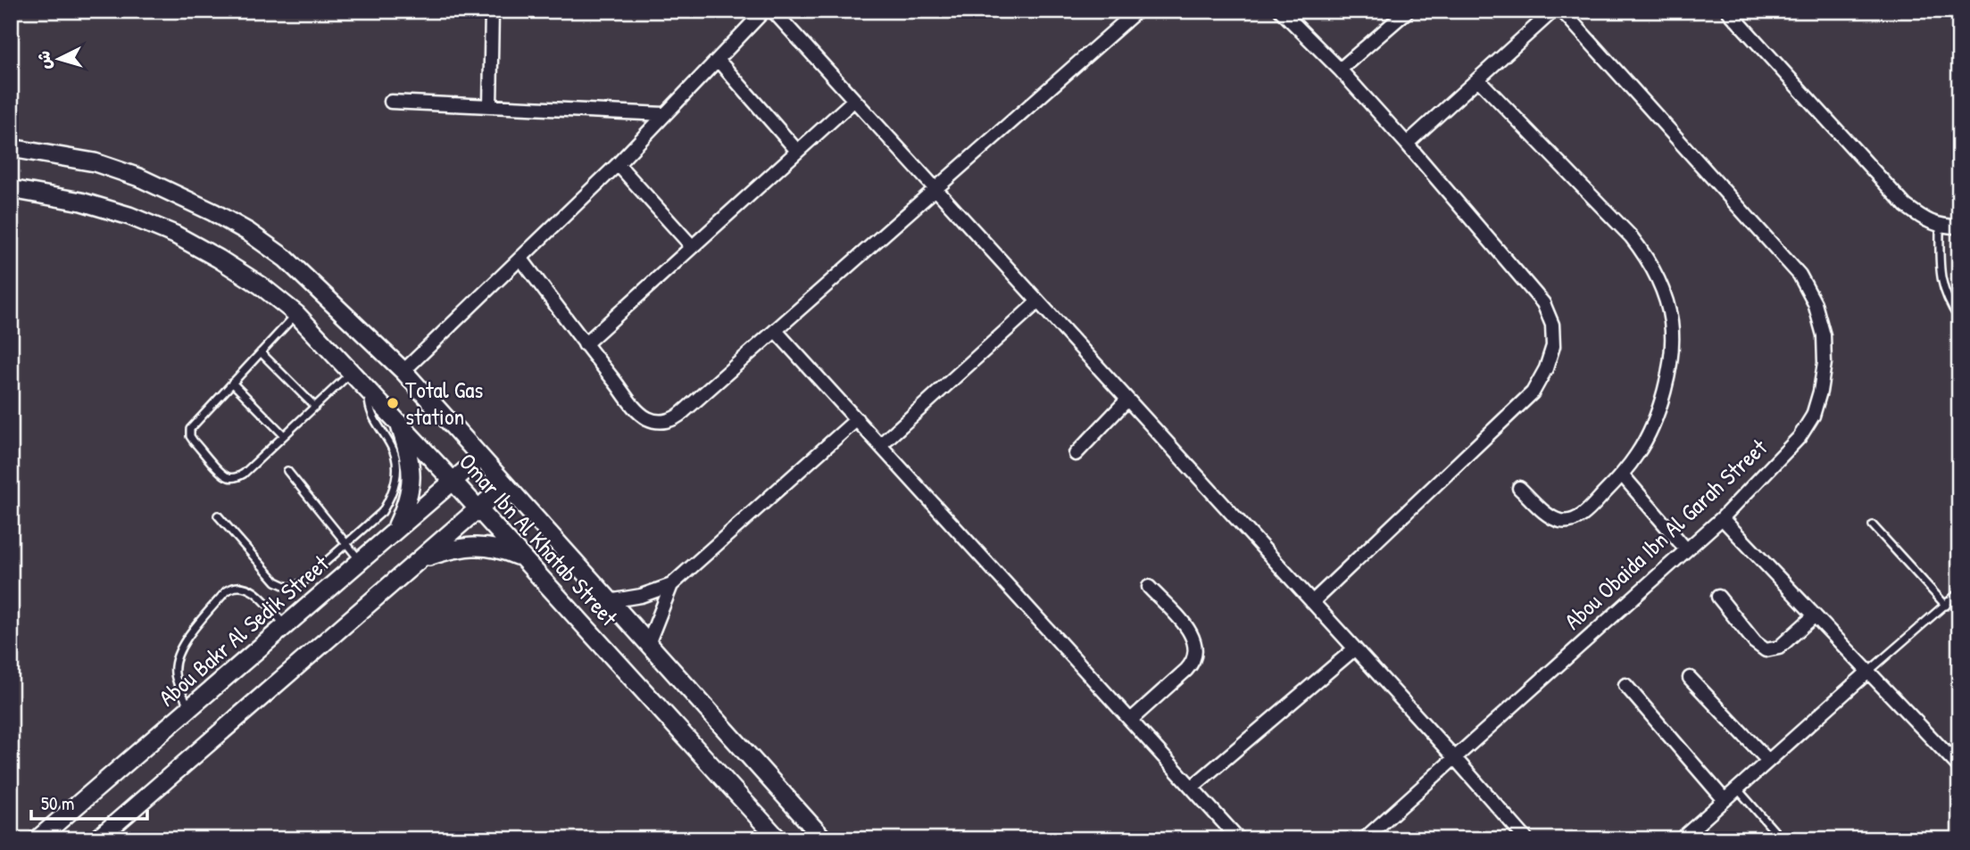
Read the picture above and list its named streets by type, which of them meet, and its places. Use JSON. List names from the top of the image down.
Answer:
{
  "streets": {
    "street": ["Abou Obaida Ibn Al Garah Street", "Omar Ibn Al Khatab Street", "Abou Bakr Al Sedik Street"]
  },
  "crossings": [
    ["Omar Ibn Al Khatab Street", "Abou Bakr Al Sedik Street"]
  ],
  "places": ["Total Gas station"],
  "scale_bar": "50 m",
  "north": "left"
}
